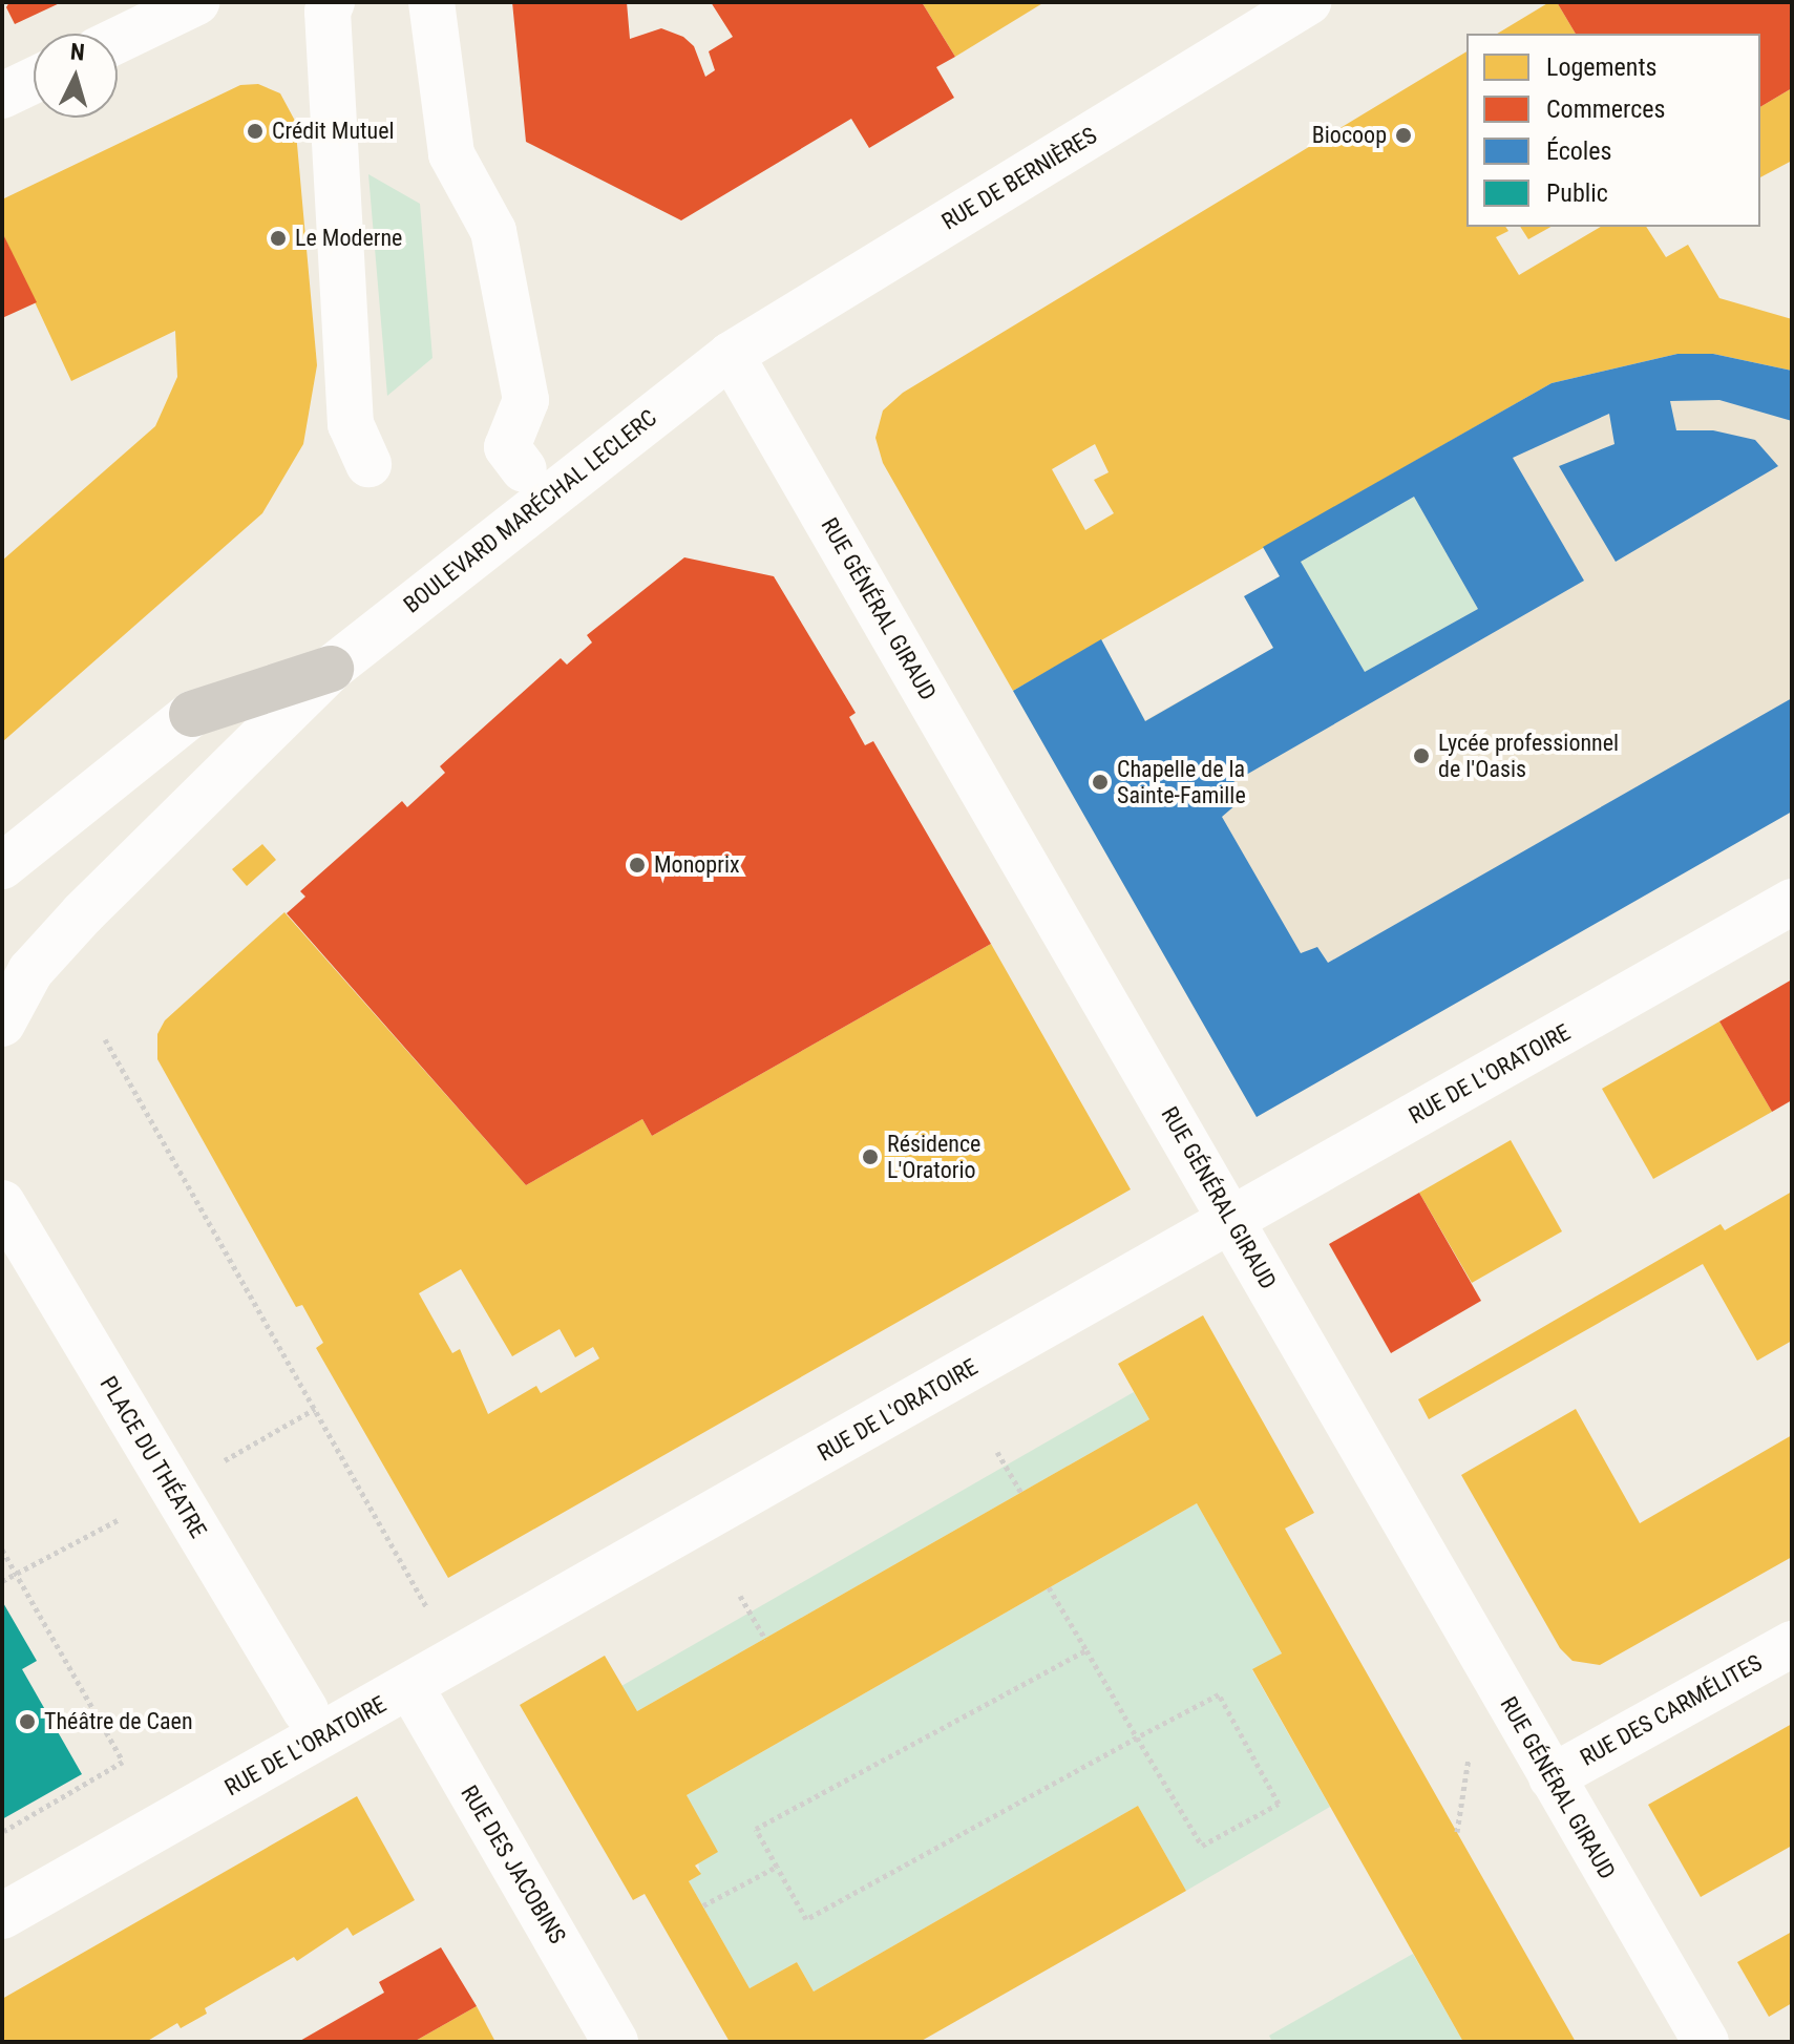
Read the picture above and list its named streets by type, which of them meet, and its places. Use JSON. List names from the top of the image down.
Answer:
{
  "streets": {
    "main road": ["BOULEVARD MARÉCHAL LECLERC"],
    "street": [
      "RUE DE BERNIÈRES",
      "RUE GÉNÉRAL GIRAUD",
      "RUE DE L'ORATOIRE",
      "PLACE DU THÉATRE",
      "RUE DES CARMÉLITES",
      "RUE DES JACOBINS"
    ]
  },
  "crossings": [
    ["RUE DE BERNIÈRES", "BOULEVARD MARÉCHAL LECLERC"],
    ["RUE DE BERNIÈRES", "RUE GÉNÉRAL GIRAUD"],
    ["BOULEVARD MARÉCHAL LECLERC", "RUE GÉNÉRAL GIRAUD"],
    ["RUE GÉNÉRAL GIRAUD", "RUE DE L'ORATOIRE"],
    ["RUE GÉNÉRAL GIRAUD", "RUE DES CARMÉLITES"],
    ["RUE DE L'ORATOIRE", "RUE DES JACOBINS"]
  ],
  "places": [
    "Crédit Mutuel",
    "Biocoop",
    "Le Moderne",
    "Lycée professionnel de l'Oasis",
    "Chapelle de la Sainte-Famille",
    "Monoprix",
    "Résidence L'Oratorio",
    "Théâtre de Caen"
  ],
  "legend": [
    "Logements",
    "Commerces",
    "Écoles",
    "Public"
  ],
  "north": "top"
}
